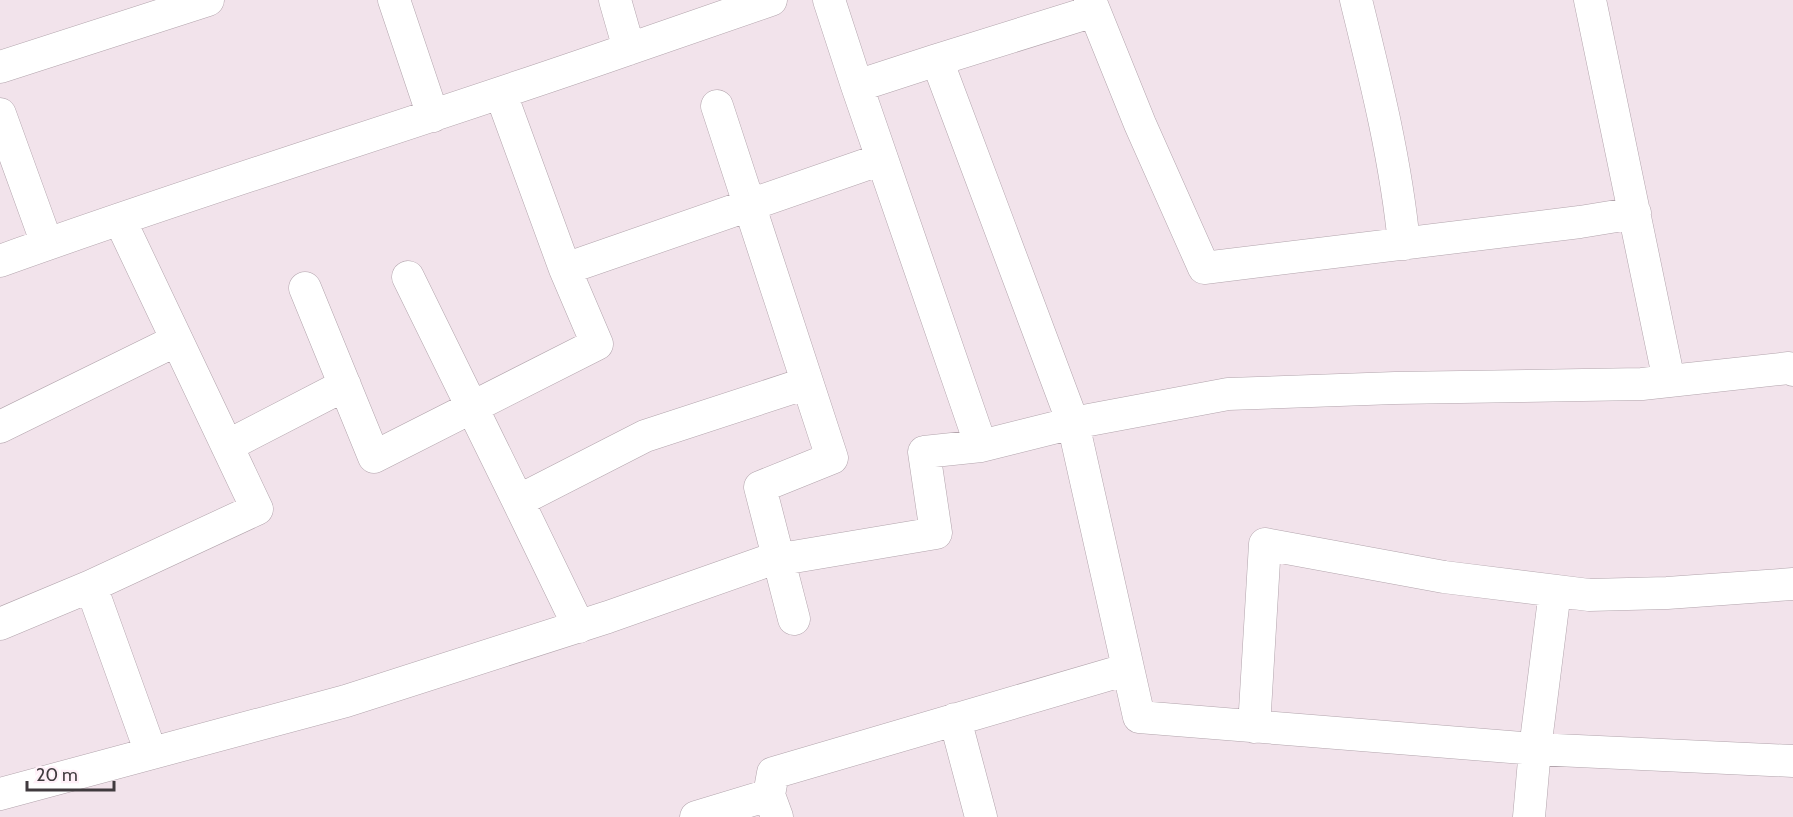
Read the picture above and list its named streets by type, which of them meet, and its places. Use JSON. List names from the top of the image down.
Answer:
{
  "scale_bar": "20 m"
}
